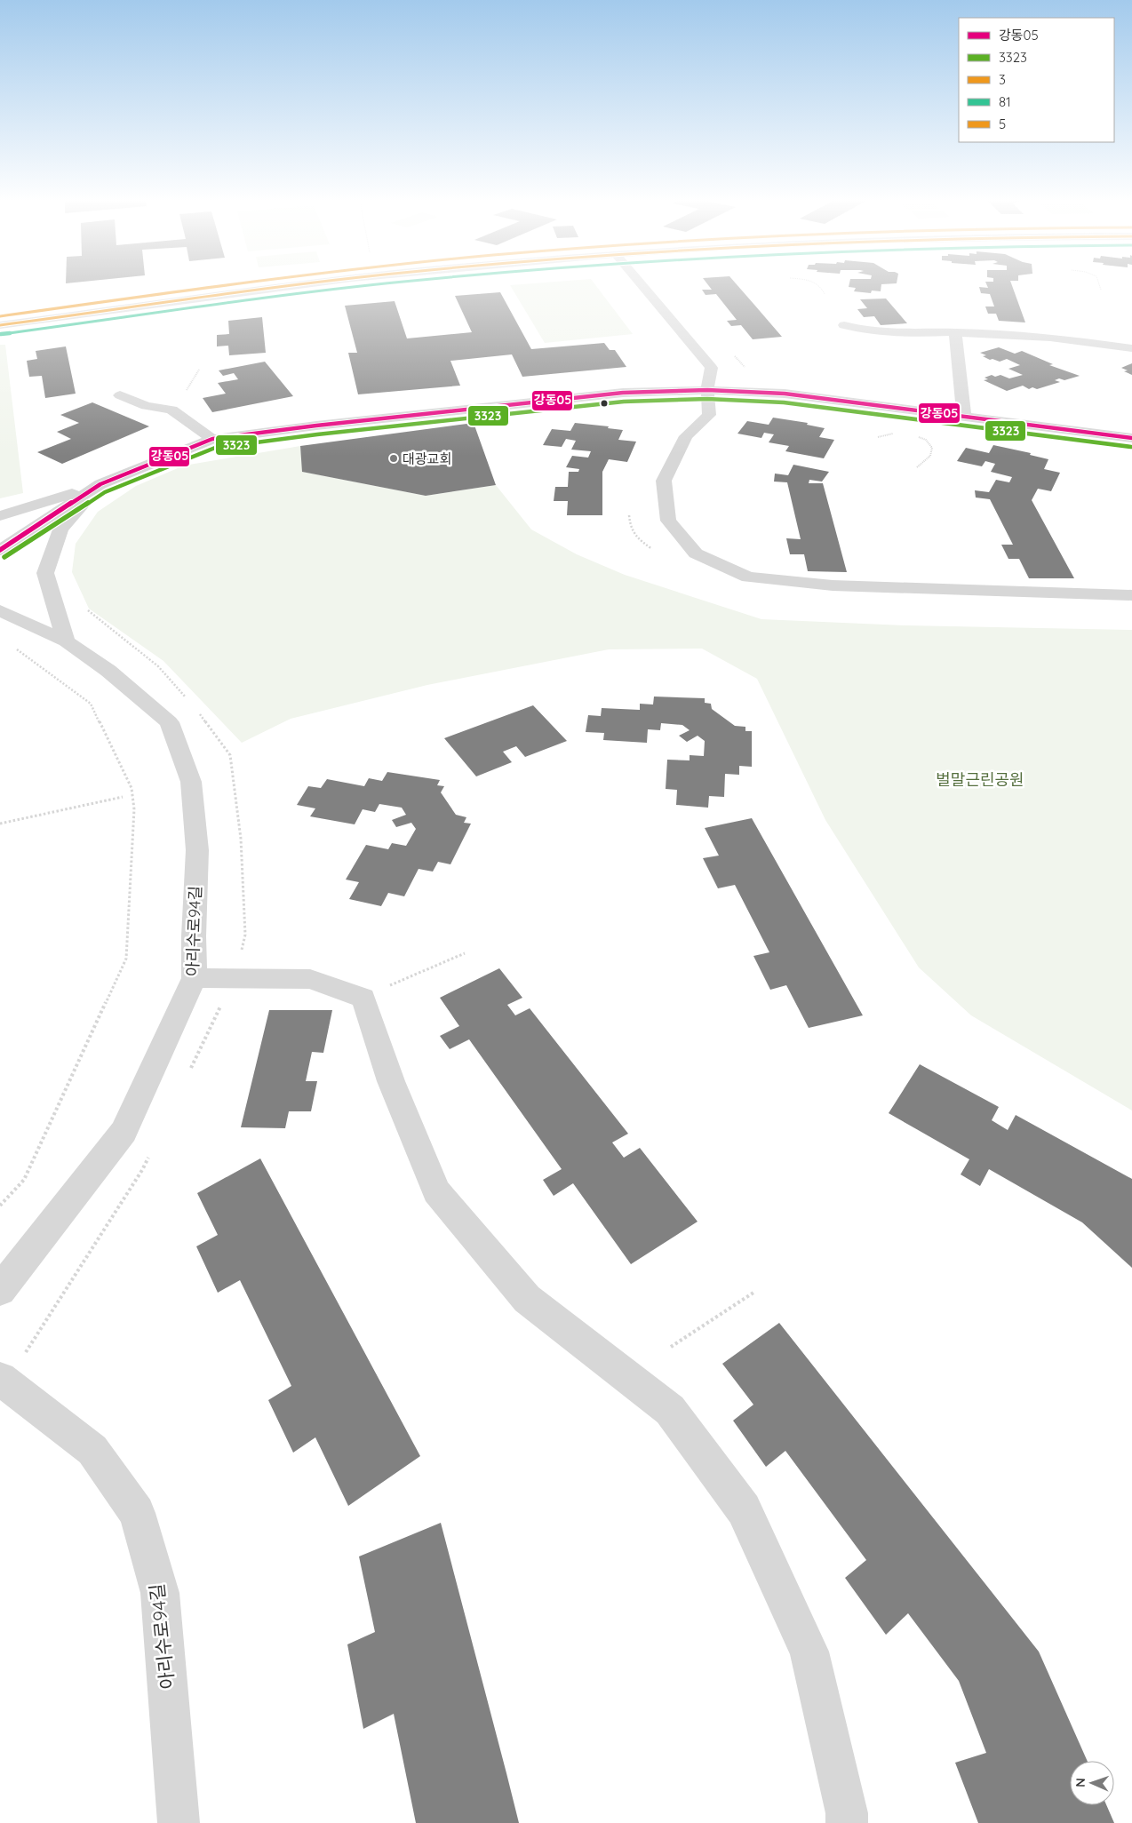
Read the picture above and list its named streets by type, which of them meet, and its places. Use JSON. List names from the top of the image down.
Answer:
{
  "streets": {
    "street": ["아리수로94길"]
  },
  "parks": ["벌말근린공원"],
  "places": ["대광교회"],
  "lines": [
    "transit line 3",
    "transit line 81",
    "transit line 5",
    "transit line 강동05",
    "transit line 3323"
  ],
  "legend": [
    "강동05",
    "3323",
    "3",
    "81",
    "5"
  ],
  "north": "left"
}
